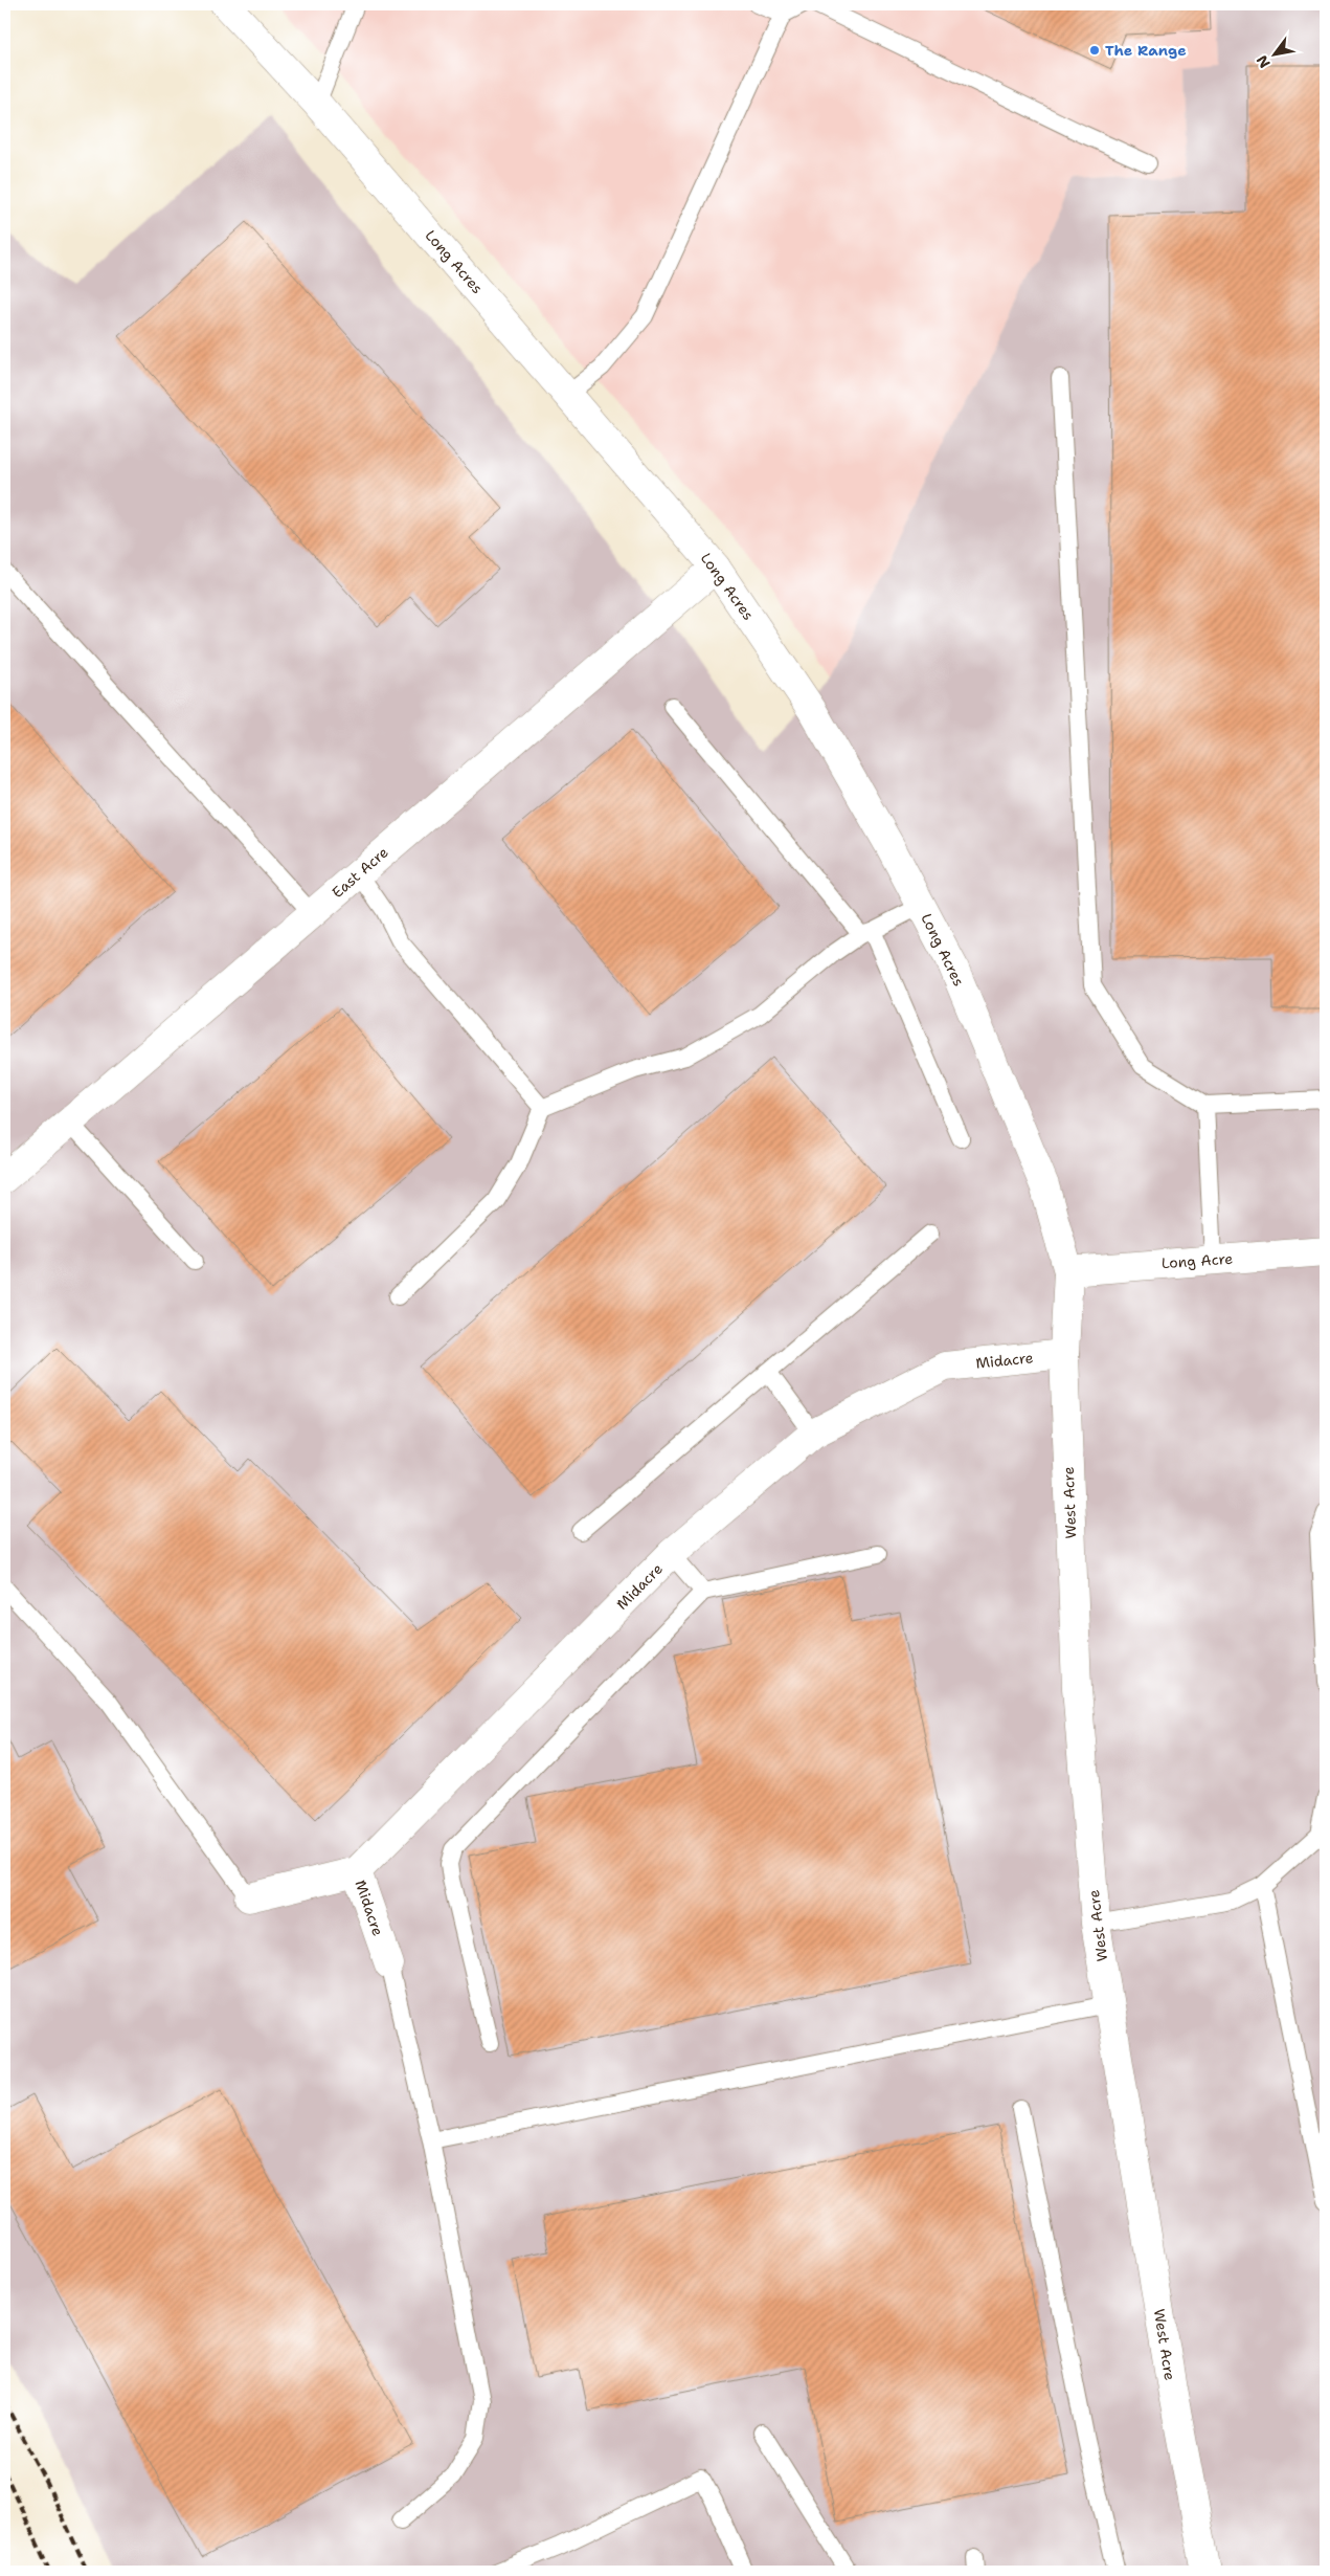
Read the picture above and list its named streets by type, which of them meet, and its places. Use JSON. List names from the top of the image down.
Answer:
{
  "streets": {
    "street": [
      "Long Acres",
      "East Acre",
      "Long Acre",
      "Midacre",
      "West Acre"
    ]
  },
  "crossings": [
    ["Long Acres", "East Acre"],
    ["Long Acres", "Long Acre"],
    ["Long Acres", "West Acre"],
    ["Long Acre", "West Acre"],
    ["Midacre", "West Acre"]
  ],
  "places": ["The Range"],
  "north": "bottom left"
}
